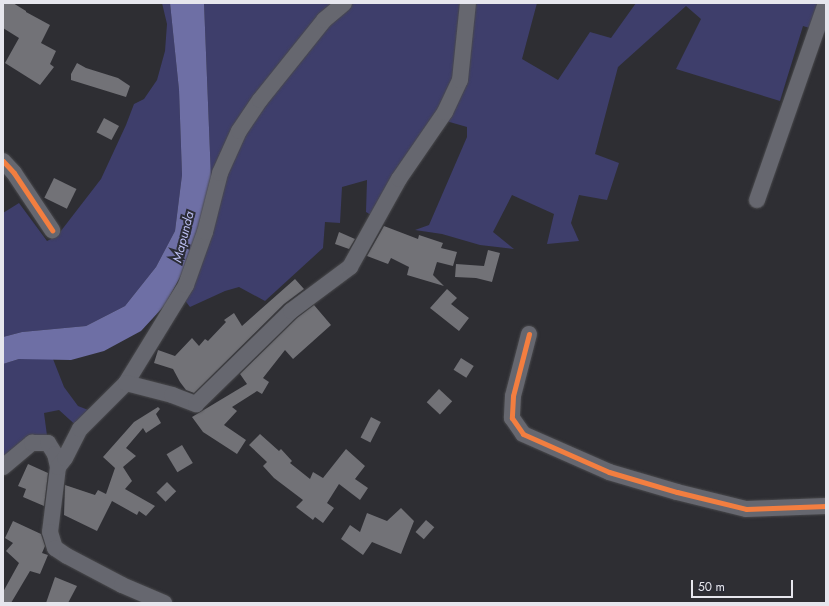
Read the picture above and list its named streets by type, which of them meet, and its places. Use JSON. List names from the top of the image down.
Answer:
{
  "water": ["Mapunda"],
  "scale_bar": "50 m"
}
